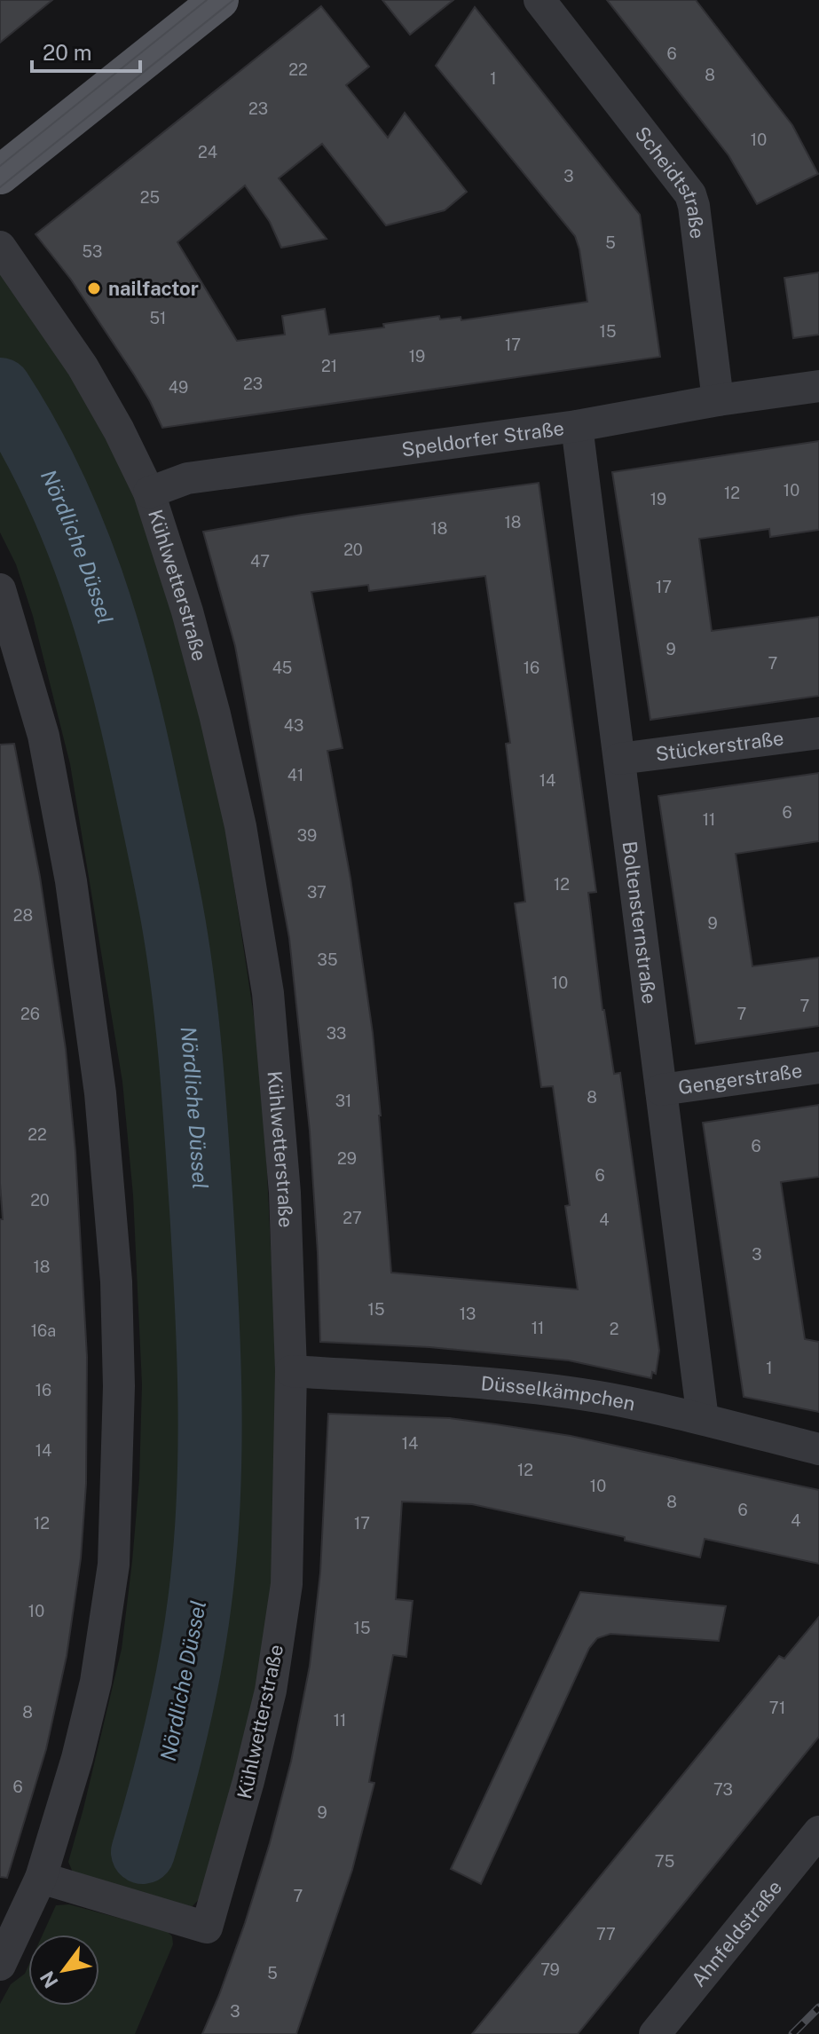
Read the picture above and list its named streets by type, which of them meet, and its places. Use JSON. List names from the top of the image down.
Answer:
{
  "streets": {
    "street": [
      "Scheidtstraße",
      "Speldorfer Straße",
      "Kühlwetterstraße",
      "Stückerstraße",
      "Boltensternstraße",
      "Gengerstraße",
      "Düsselkämpchen",
      "Ahnfeldstraße"
    ]
  },
  "crossings": [
    ["Scheidtstraße", "Speldorfer Straße"],
    ["Speldorfer Straße", "Kühlwetterstraße"],
    ["Speldorfer Straße", "Boltensternstraße"],
    ["Kühlwetterstraße", "Düsselkämpchen"],
    ["Stückerstraße", "Boltensternstraße"],
    ["Boltensternstraße", "Gengerstraße"],
    ["Boltensternstraße", "Düsselkämpchen"]
  ],
  "water": ["Nördliche Düssel"],
  "places": ["nailfactor"],
  "house_numbers": [
    "6",
    "22",
    "8",
    "1",
    "23",
    "10",
    "24",
    "3",
    "25",
    "5",
    "53",
    "51",
    "15",
    "17",
    "19",
    "21",
    "23",
    "49",
    "10",
    "12",
    "19",
    "18",
    "18",
    "20",
    "47",
    "17",
    "9",
    "7",
    "45",
    "16",
    "43",
    "41",
    "14",
    "6",
    "11",
    "39",
    "12",
    "37",
    "28",
    "9",
    "35",
    "10",
    "7",
    "26",
    "7",
    "33",
    "8",
    "31",
    "22",
    "6",
    "29",
    "6",
    "20",
    "27",
    "4",
    "3",
    "18",
    "15",
    "13",
    "11",
    "2",
    "16a",
    "1",
    "16",
    "14",
    "14",
    "12",
    "10",
    "8",
    "6",
    "4",
    "12",
    "17",
    "10",
    "15",
    "71",
    "8",
    "11",
    "6",
    "73",
    "9",
    "75",
    "7",
    "77",
    "79",
    "5",
    "3"
  ],
  "scale_bar": "20 m",
  "north": "bottom left"
}
